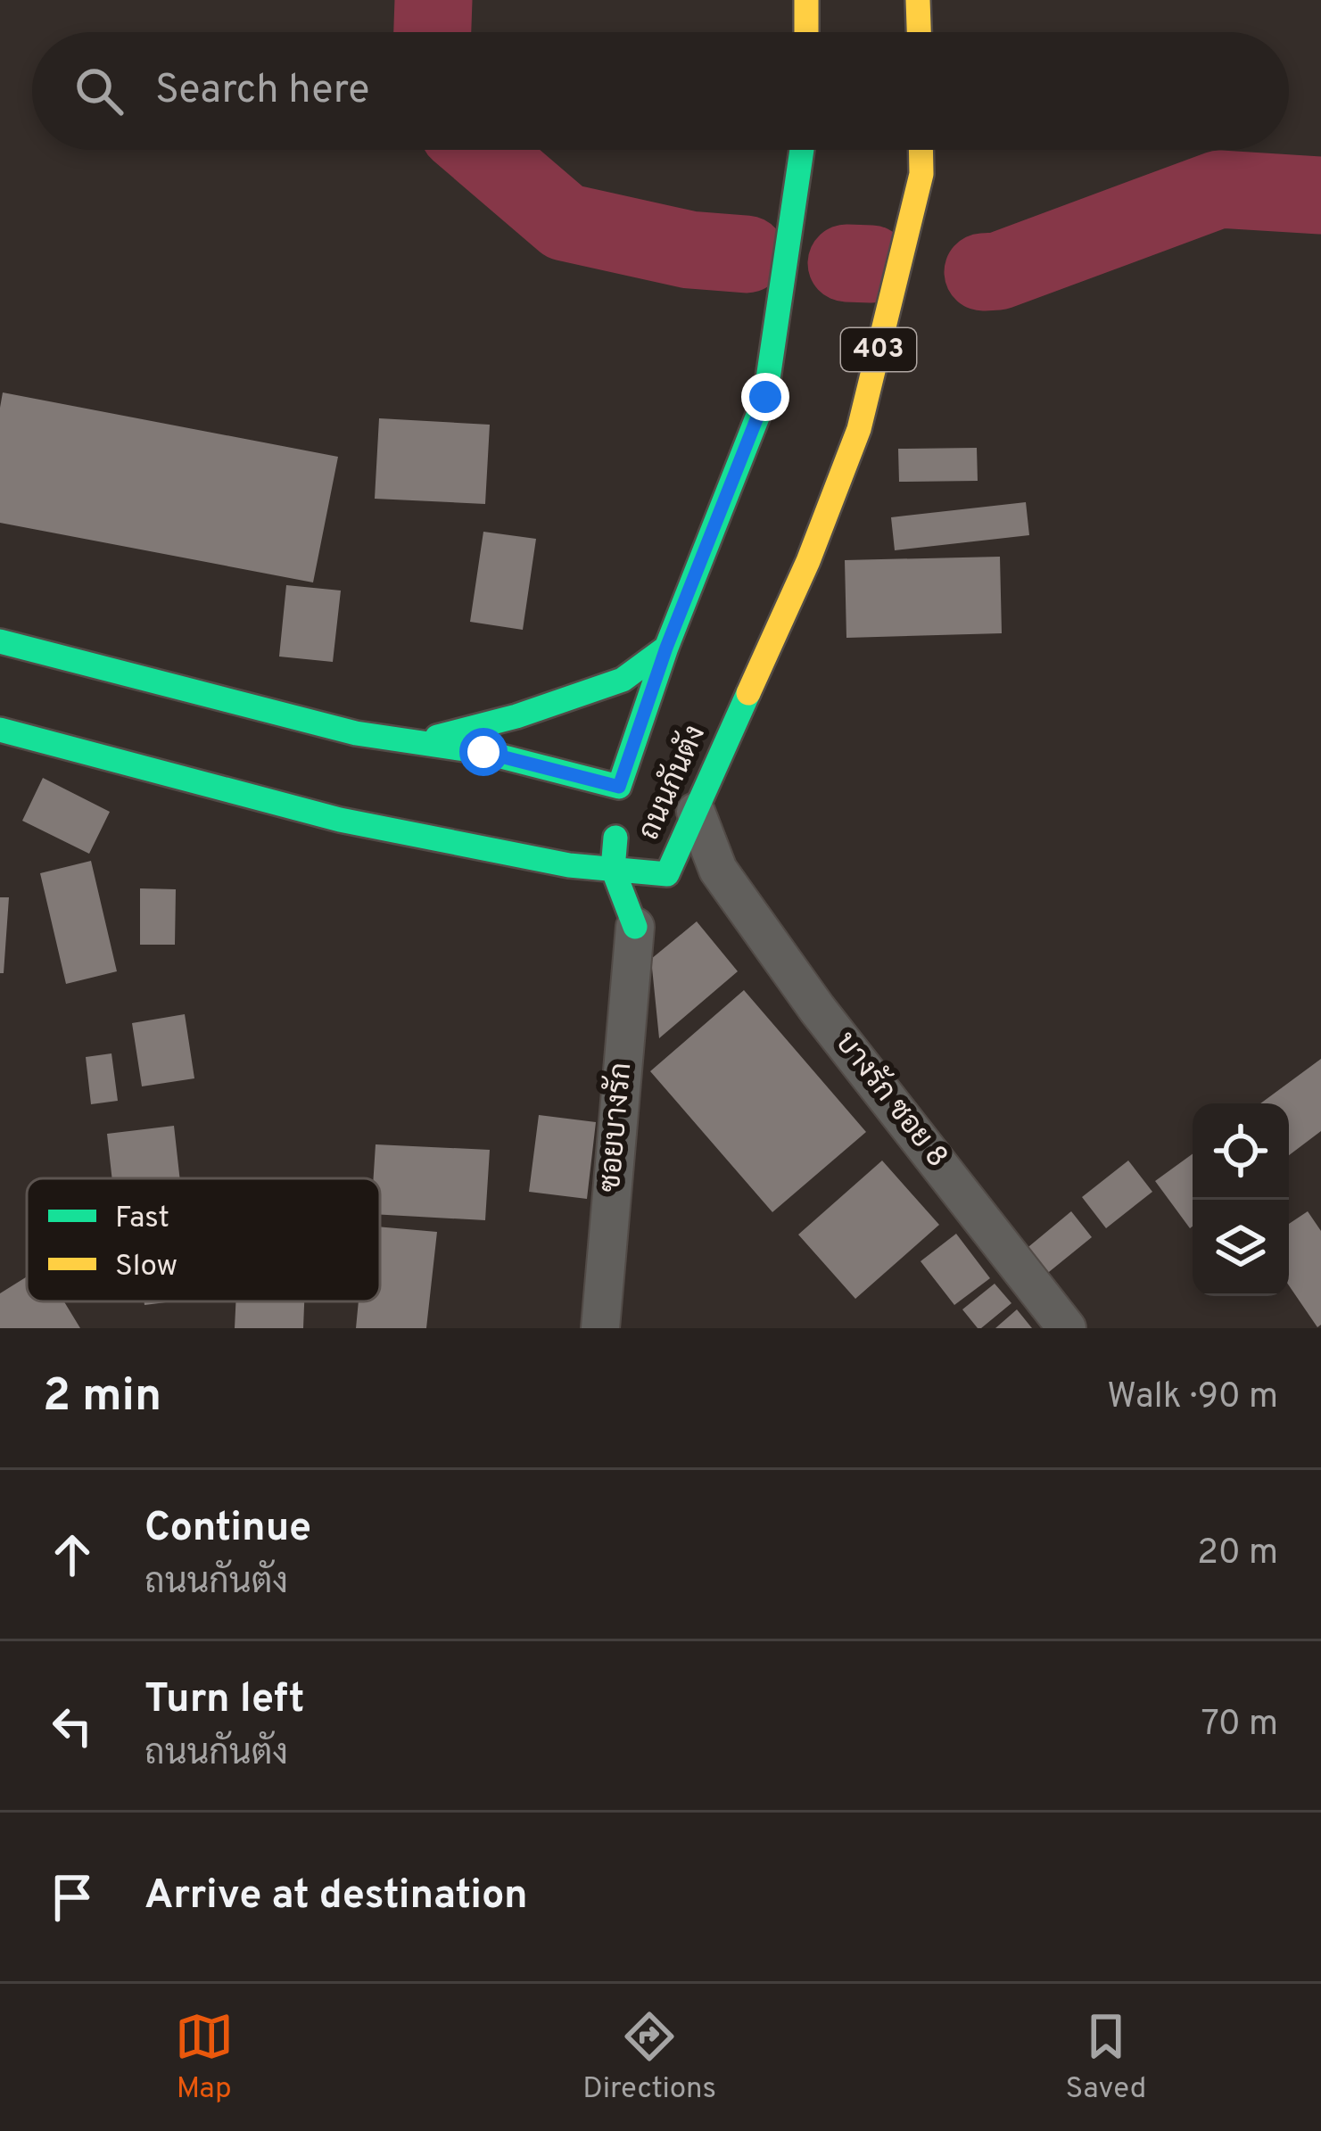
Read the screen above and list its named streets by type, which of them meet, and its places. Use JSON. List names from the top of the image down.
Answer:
{
  "streets": {
    "main road": ["403", "ถนนกันตัง"],
    "street": ["บางรัก ซอย 8", "ซอยบางรัก"]
  },
  "crossings": [
    ["ถนนกันตัง", "บางรัก ซอย 8"],
    ["ถนนกันตัง", "ซอยบางรัก"]
  ],
  "legend": ["Fast", "Slow"],
  "page": {
    "search": "Search here",
    "heading": ["2 min", "Walk · 90 m"],
    "list": [
      ["Continue", "ถนนกันตัง", "20 m"],
      ["Turn left", "ถนนกันตัง", "70 m"],
      "Arrive at destination"
    ],
    "nav": ["Map", "Directions", "Saved"]
  }
}
